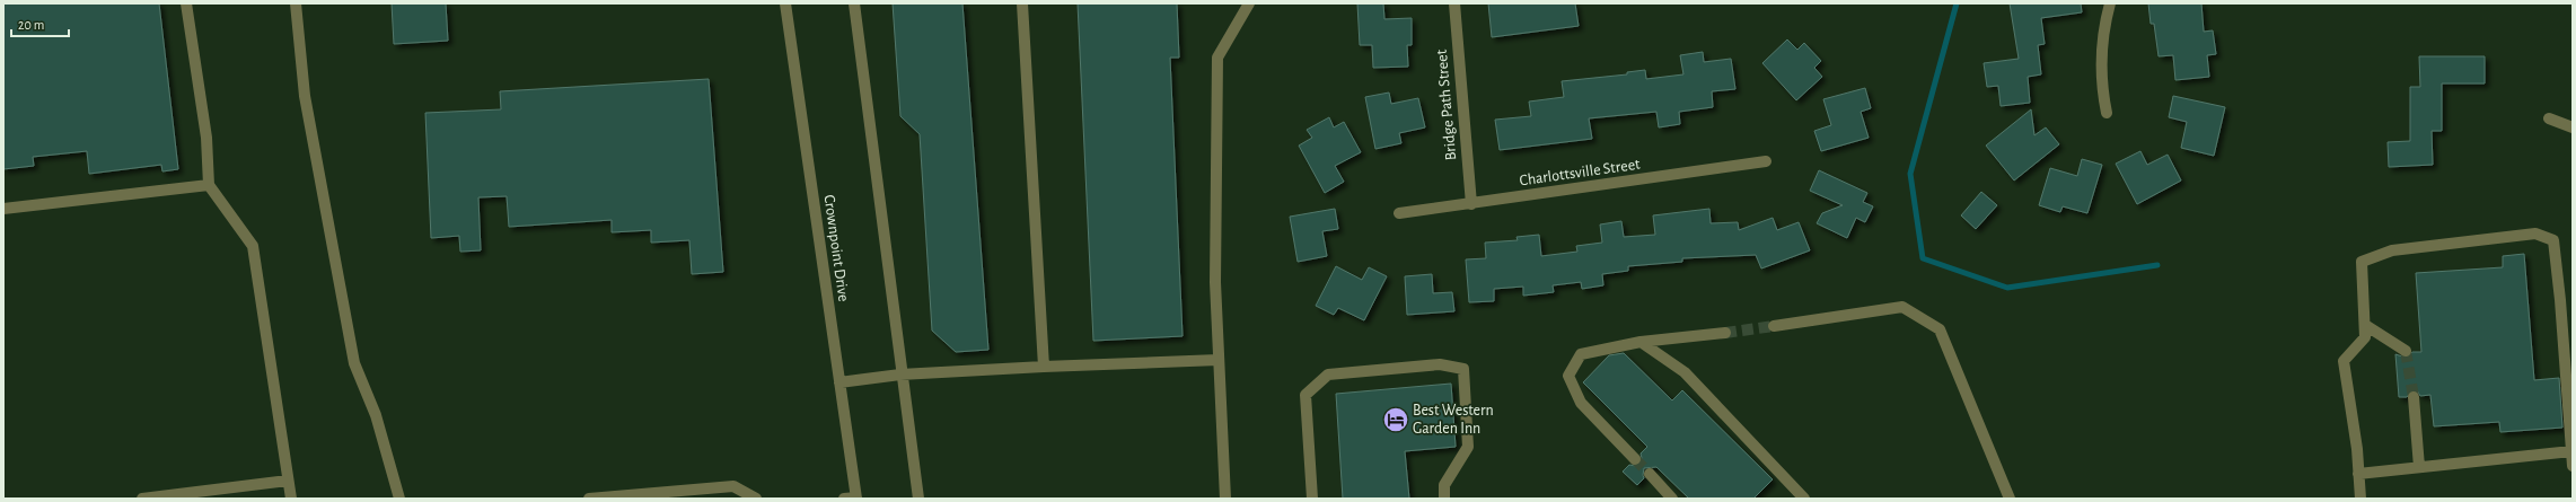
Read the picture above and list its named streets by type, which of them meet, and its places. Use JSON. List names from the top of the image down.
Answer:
{
  "streets": {
    "street": ["Bridge Path Street", "Charlottsville Street", "Crownpoint Drive"]
  },
  "crossings": [
    ["Bridge Path Street", "Charlottsville Street"]
  ],
  "places": {
    "hotel": ["Best Western Garden Inn"]
  },
  "scale_bar": "20 m"
}
